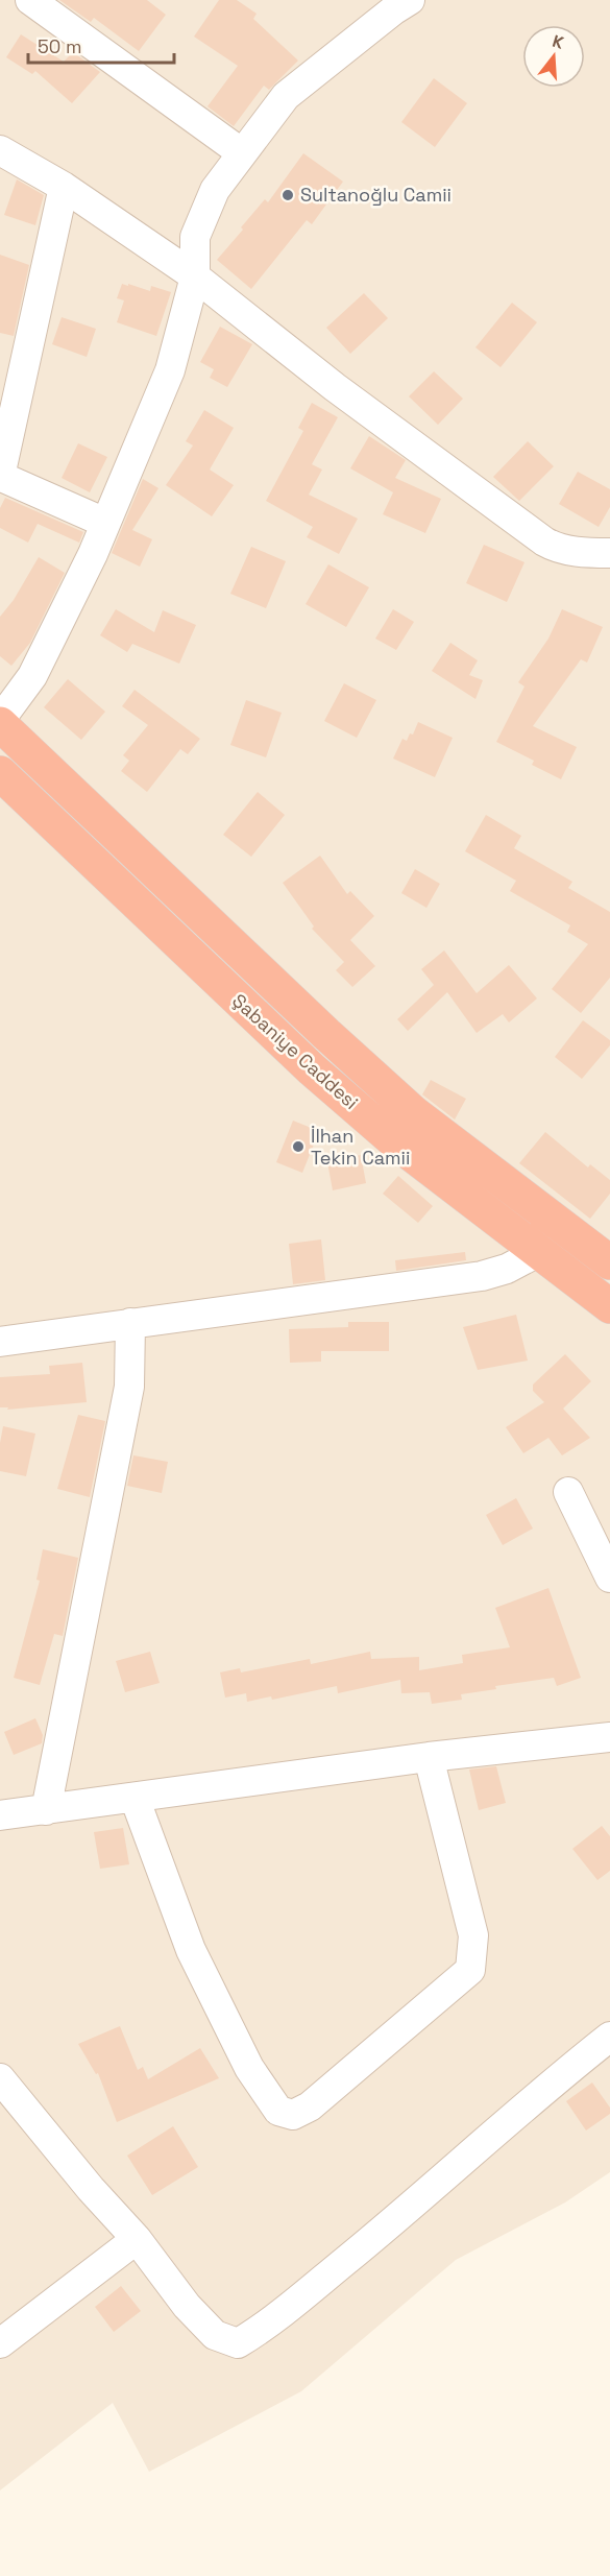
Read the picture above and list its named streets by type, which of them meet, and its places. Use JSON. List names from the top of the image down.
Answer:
{
  "streets": {
    "highway": ["Şabaniye Caddesi"]
  },
  "places": ["Sultanoğlu Camii", "İlhan Tekin Camii"],
  "scale_bar": "50 m",
  "north": "top"
}
